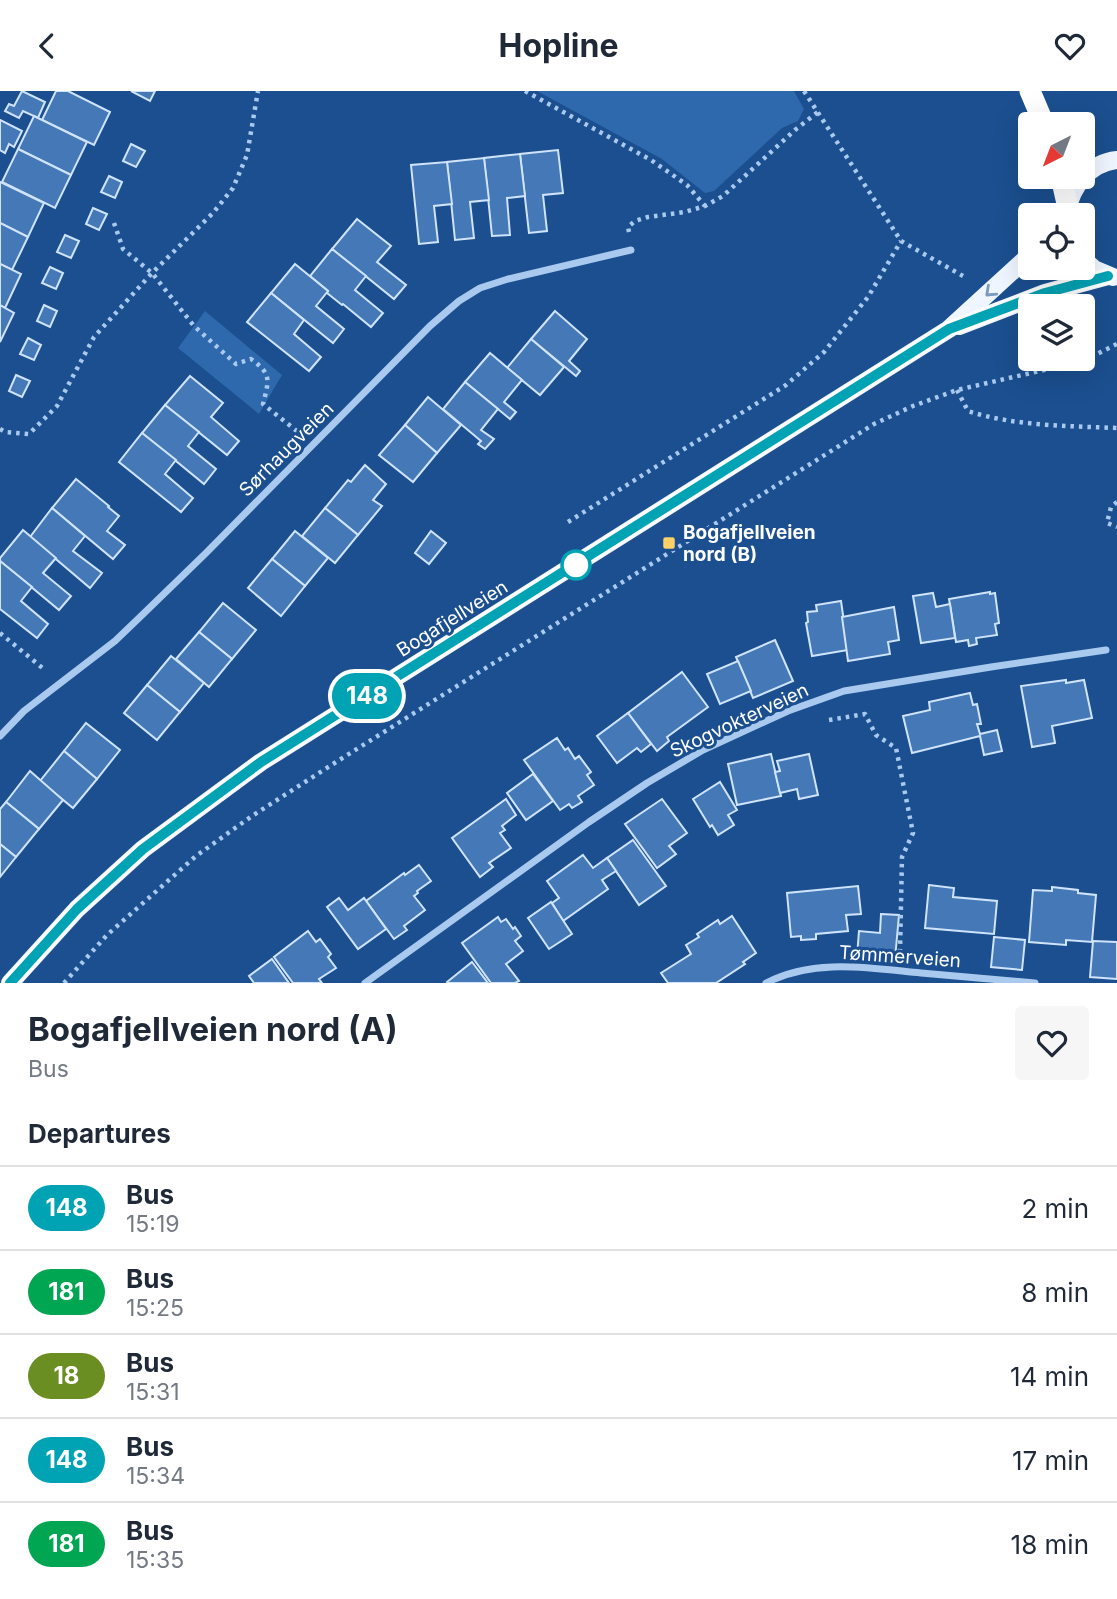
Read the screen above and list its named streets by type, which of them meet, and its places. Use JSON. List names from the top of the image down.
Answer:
{
  "streets": {
    "main road": ["Bogafjellveien"],
    "street": ["Sørhaugveien", "Skogvokterveien", "Tømmerveien"]
  },
  "places": {
    "transit": ["Bogafjellveien nord (B)"]
  },
  "lines": ["bus line 148"],
  "north": "bottom left",
  "page": {
    "header": "Hopline",
    "on_map": "148",
    "heading": [
      ["Bogafjellveien nord (A)", "Bus"],
      "Departures"
    ],
    "list": [
      {
        "mark": "148",
        "name": "Bus",
        "note": "15:19",
        "value": "2 min"
      },
      {
        "mark": "181",
        "name": "Bus",
        "note": "15:25",
        "value": "8 min"
      },
      {
        "mark": "18",
        "name": "Bus",
        "note": "15:31",
        "value": "14 min"
      },
      {
        "mark": "148",
        "name": "Bus",
        "note": "15:34",
        "value": "17 min"
      },
      {
        "mark": "181",
        "name": "Bus",
        "note": "15:35",
        "value": "18 min"
      }
    ]
  }
}
